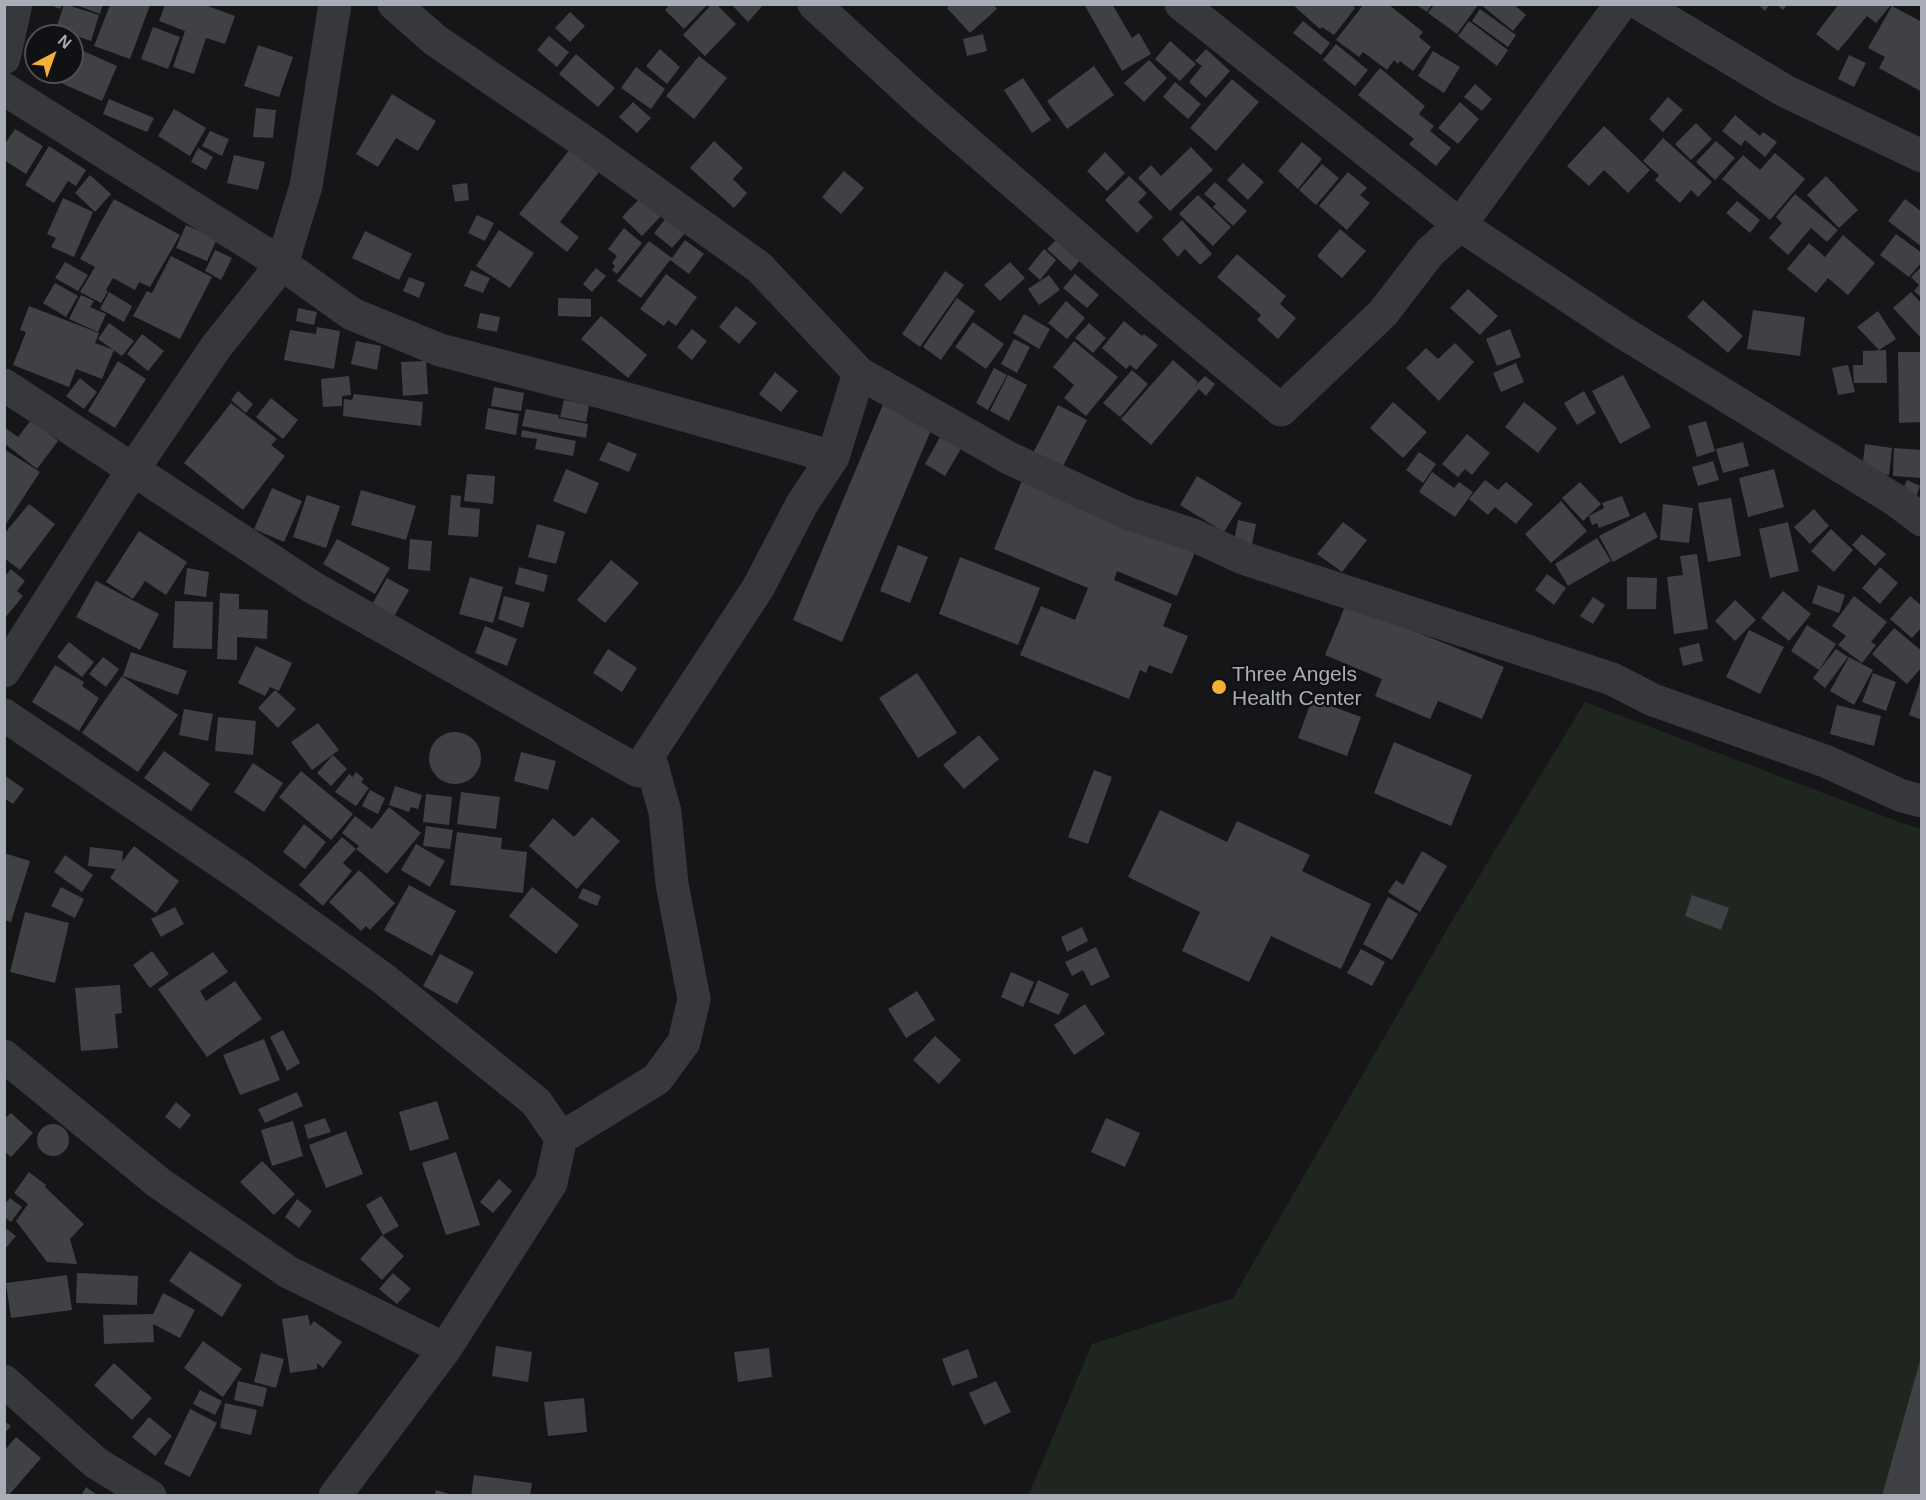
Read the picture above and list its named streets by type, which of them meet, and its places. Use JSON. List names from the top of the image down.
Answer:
{
  "places": ["Three Angels Health Center"],
  "north": "top right"
}
